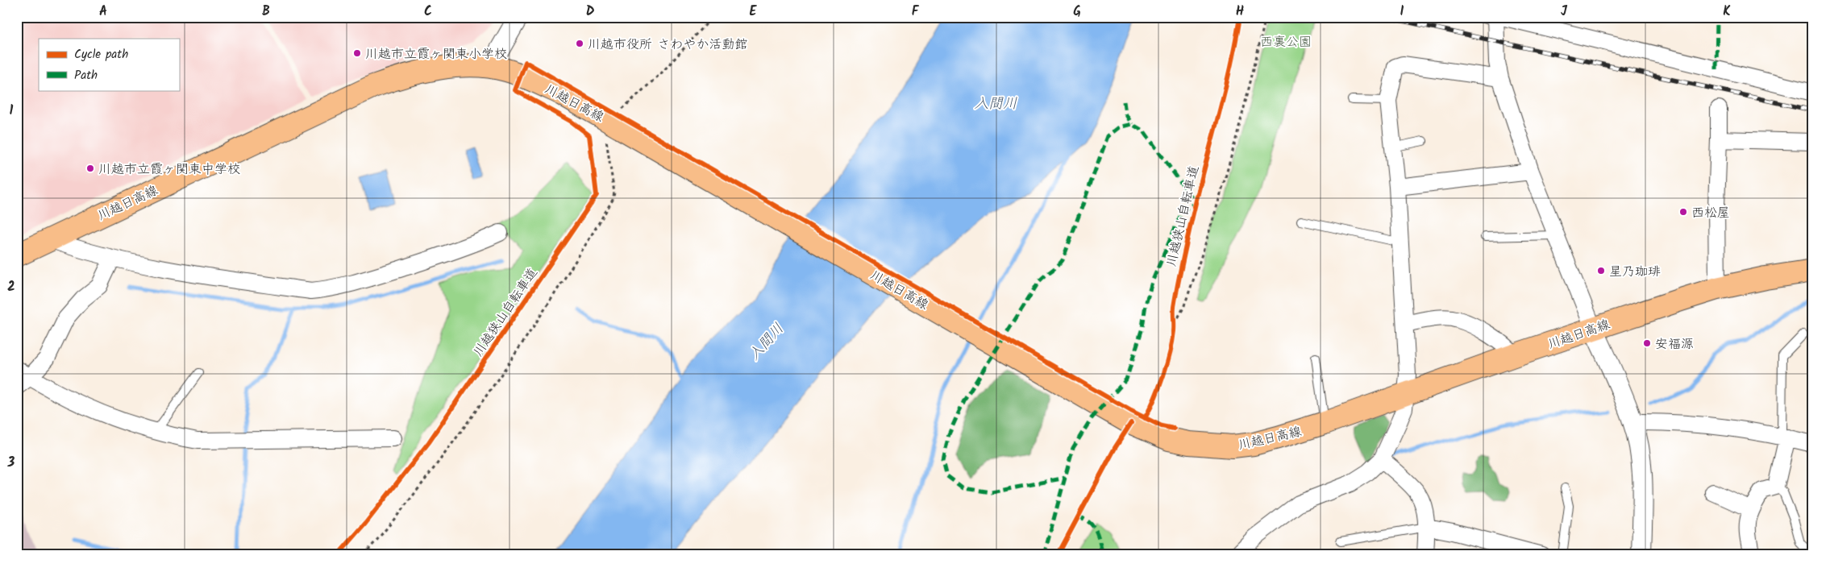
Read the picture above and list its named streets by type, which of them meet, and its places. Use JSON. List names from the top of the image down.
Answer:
{
  "streets": {
    "main road": ["川越日高線"],
    "cycle path": ["川越狭山自転車道"]
  },
  "water": ["入間川"],
  "parks": ["西裏公園"],
  "places": [
    "川越市役所 さわやか活動館",
    "川越市立霞ヶ関東小学校",
    "川越市立霞ヶ関東中学校",
    "西松屋",
    "星乃珈琲",
    "安福源"
  ],
  "legend": ["Cycle path", "Path"],
  "grid": {
    "columns": [
      "A",
      "B",
      "C",
      "D",
      "E",
      "F",
      "G",
      "H",
      "I",
      "J",
      "K"
    ],
    "rows": ["1", "2", "3"]
  }
}
